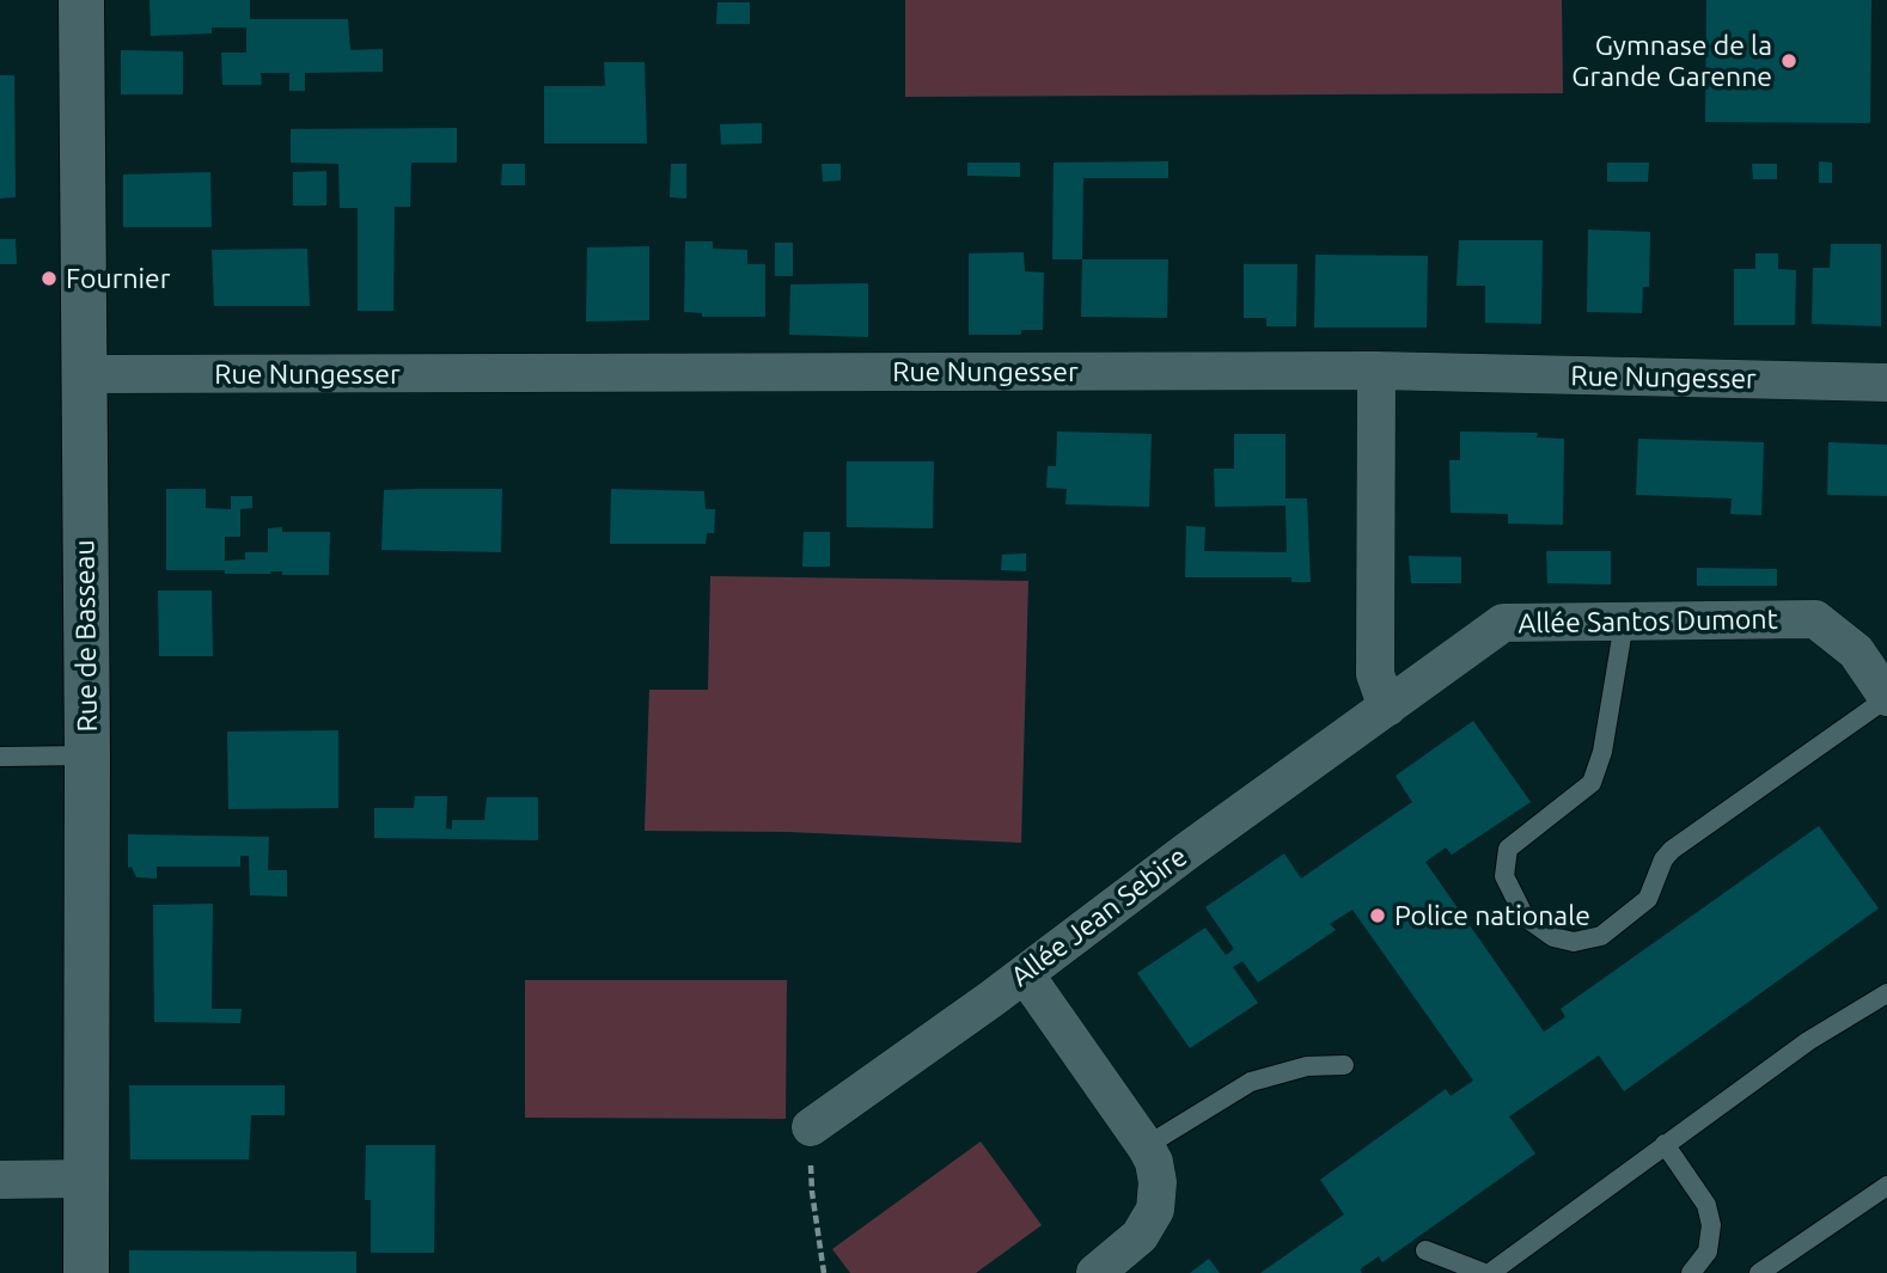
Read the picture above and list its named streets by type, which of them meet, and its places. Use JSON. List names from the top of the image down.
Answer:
{
  "streets": {
    "street": [
      "Rue Nungesser",
      "Allée Santos Dumont",
      "Rue de Basseau",
      "Allée Jean Sebire"
    ]
  },
  "crossings": [
    ["Rue Nungesser", "Rue de Basseau"],
    ["Allée Santos Dumont", "Allée Jean Sebire"]
  ],
  "places": ["Gymnase de la Grande Garenne", "Fournier", "Police nationale"]
}
